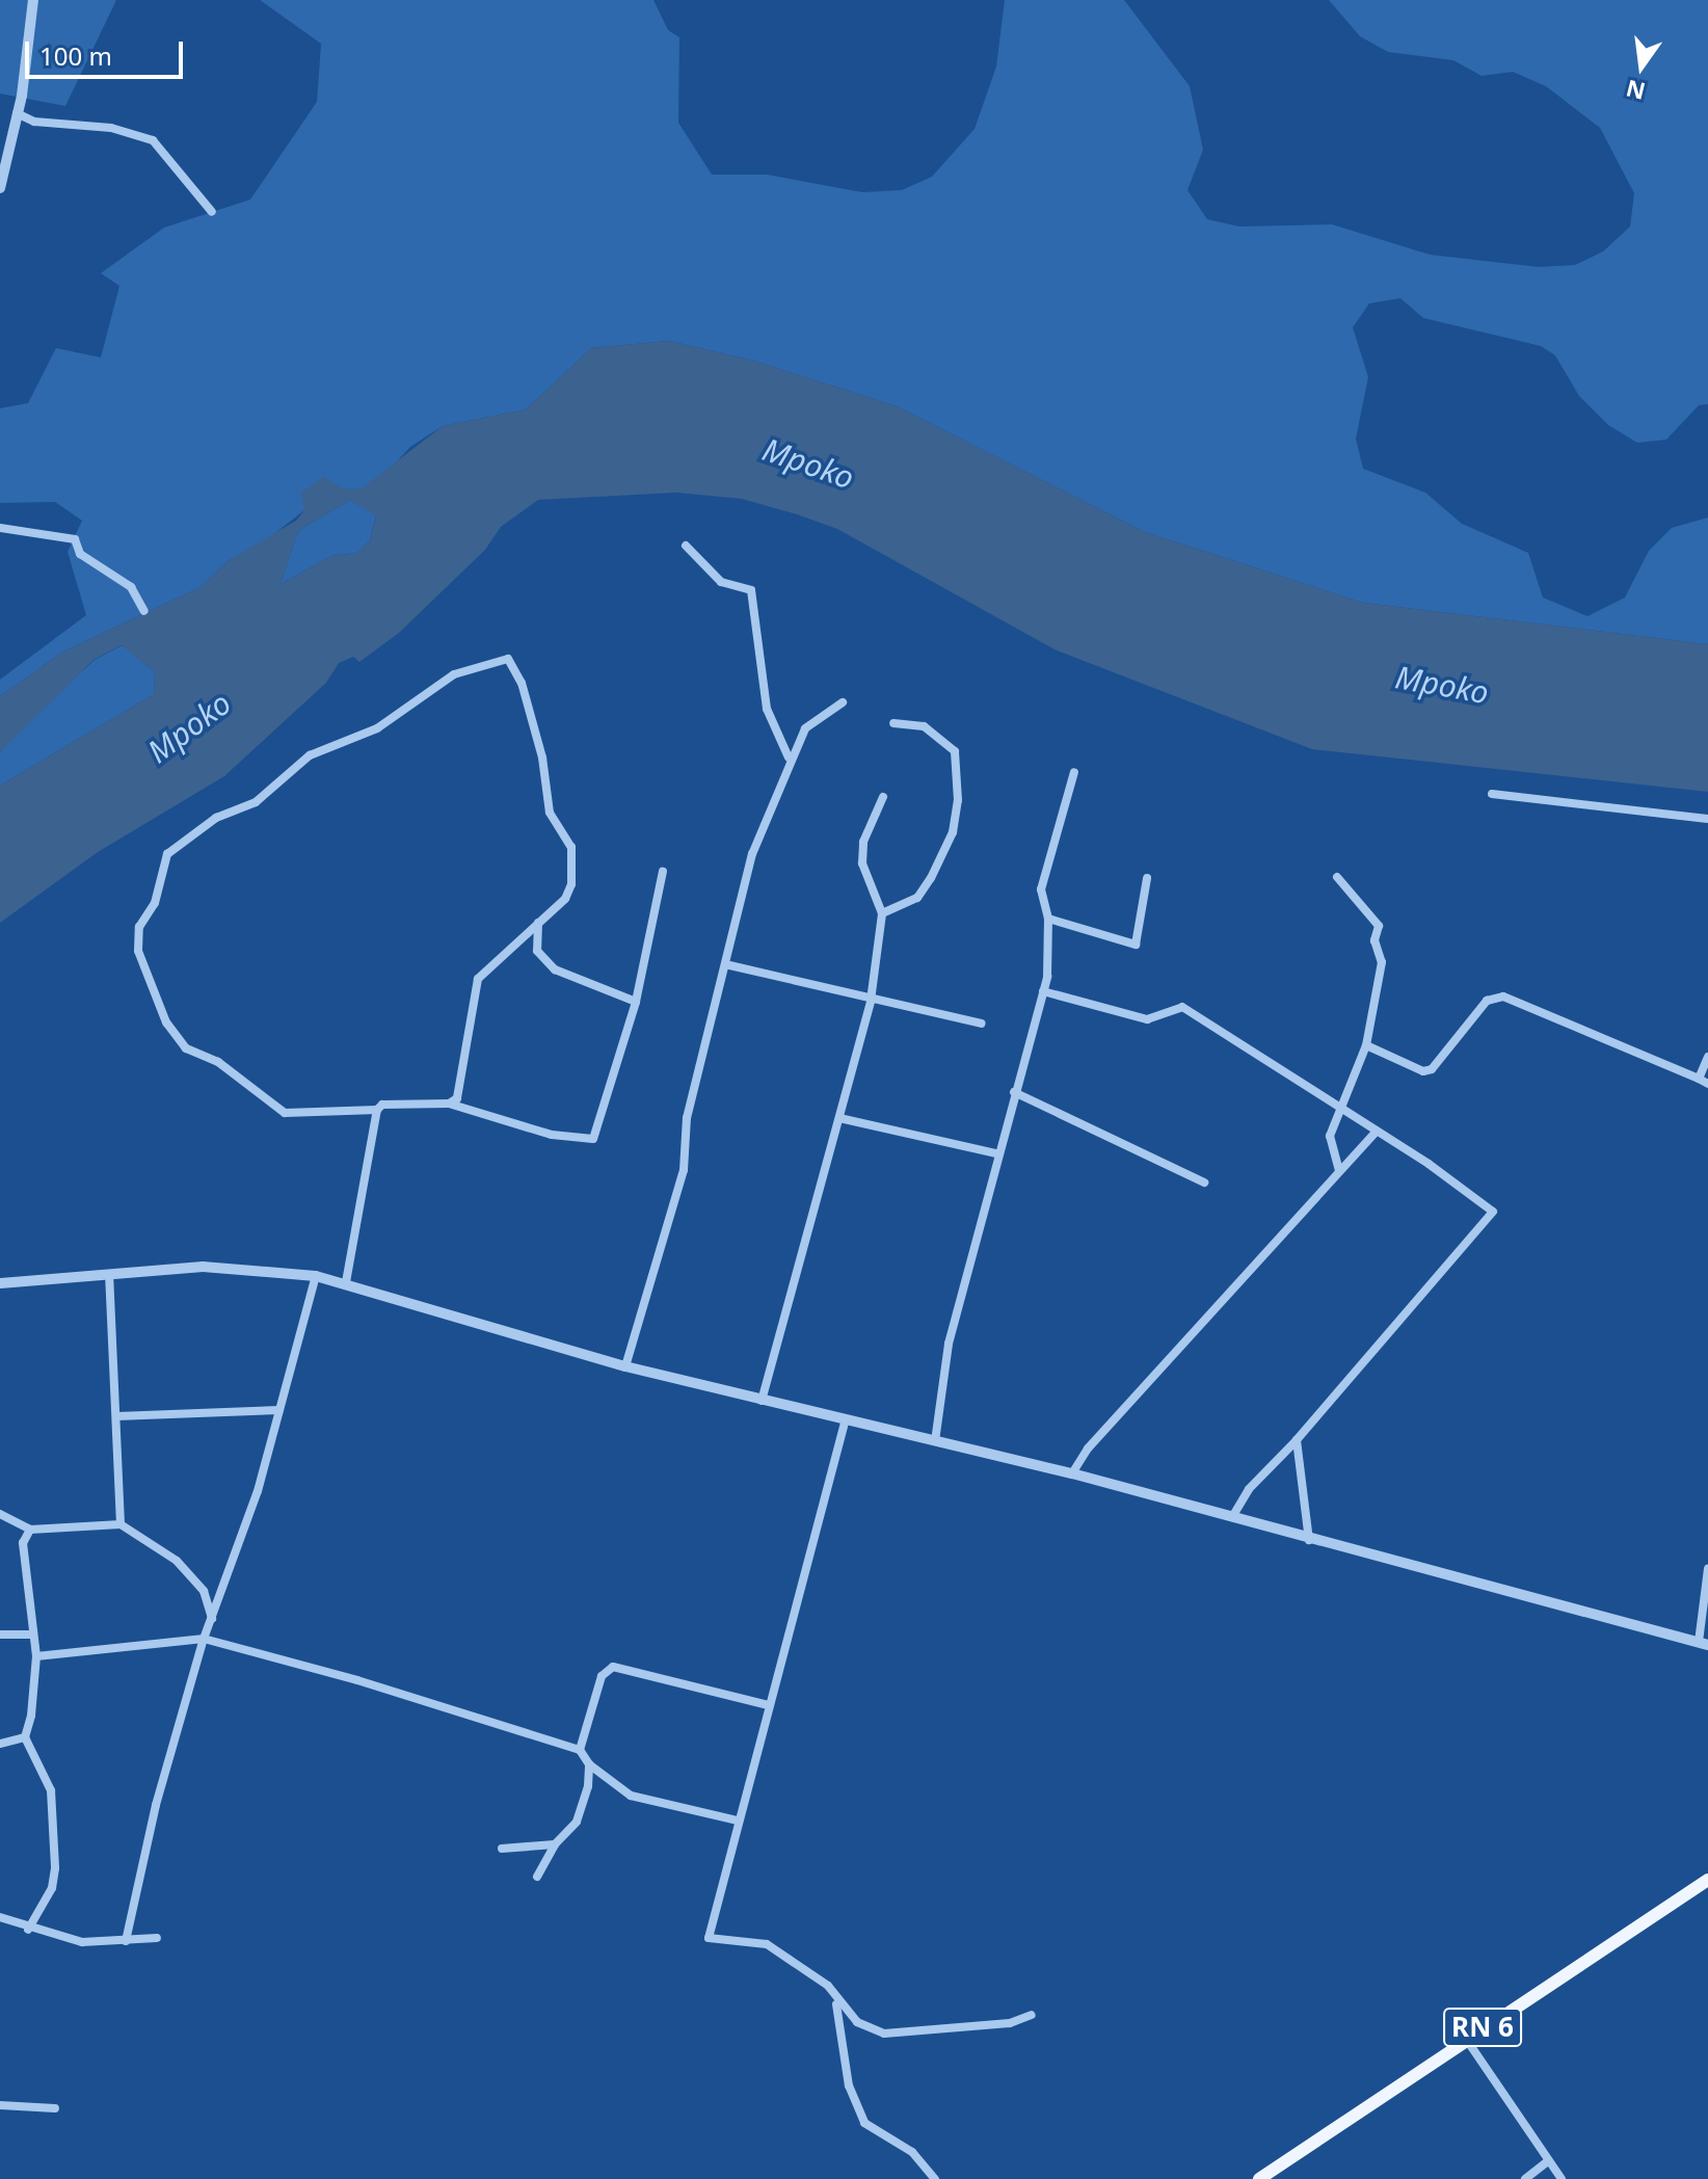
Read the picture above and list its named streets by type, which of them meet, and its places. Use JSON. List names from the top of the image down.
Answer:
{
  "streets": {
    "main road": ["RN 6"]
  },
  "water": ["Mpoko"],
  "scale_bar": "100 m",
  "north": "bottom"
}
